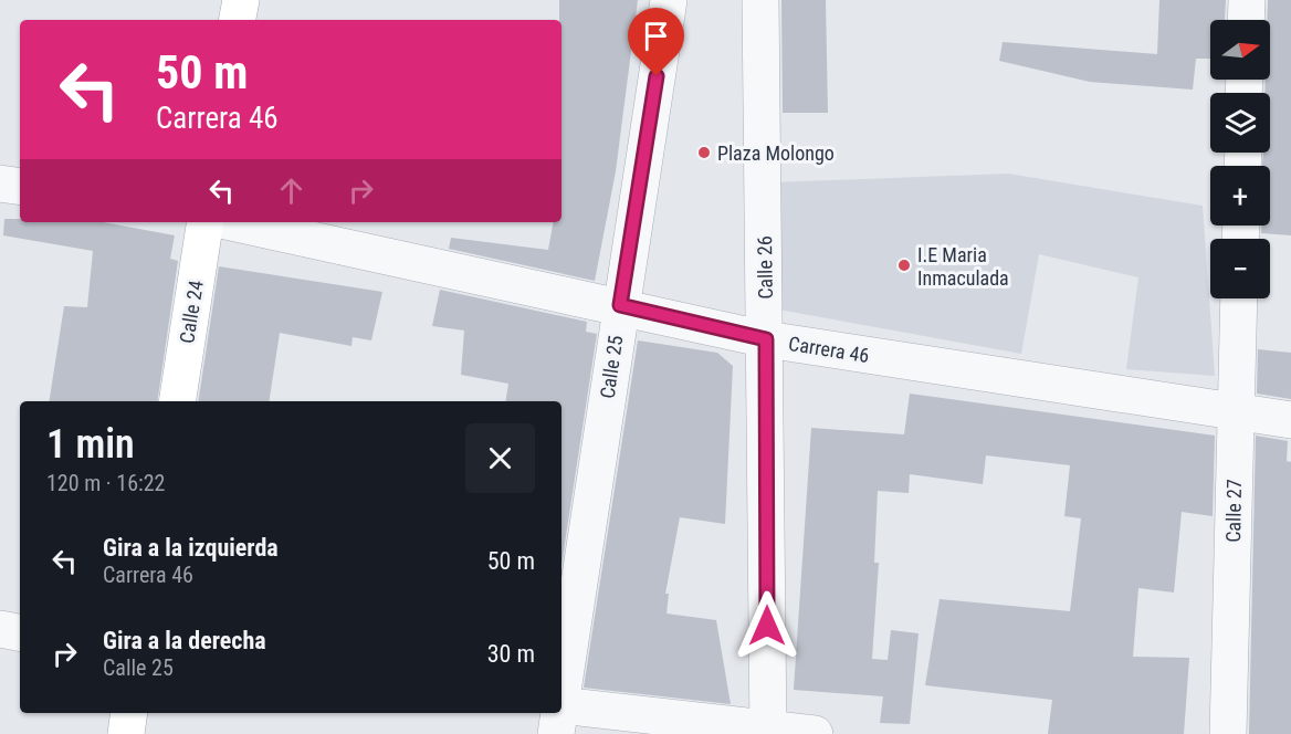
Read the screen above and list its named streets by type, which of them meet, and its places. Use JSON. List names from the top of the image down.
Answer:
{
  "streets": {
    "main road": ["Calle 24"],
    "street": [
      "Calle 26",
      "Carrera 46",
      "Calle 25",
      "Calle 27"
    ]
  },
  "crossings": [
    ["Calle 26", "Carrera 46"],
    ["Carrera 46", "Calle 25"],
    ["Carrera 46", "Calle 27"]
  ],
  "places": ["Plaza Molongo", "I.E Maria Inmaculada"],
  "north": "right",
  "page": {
    "map_buttons": ["+", "−"],
    "turn": ["50 m", "Carrera 46"],
    "heading": ["1 min", "120 m · 16:22"],
    "list": [
      {
        "name": "Gira a la izquierda",
        "note": "Carrera 46",
        "value": "50 m"
      },
      {
        "name": "Gira a la derecha",
        "note": "Calle 25",
        "value": "30 m"
      }
    ]
  }
}
